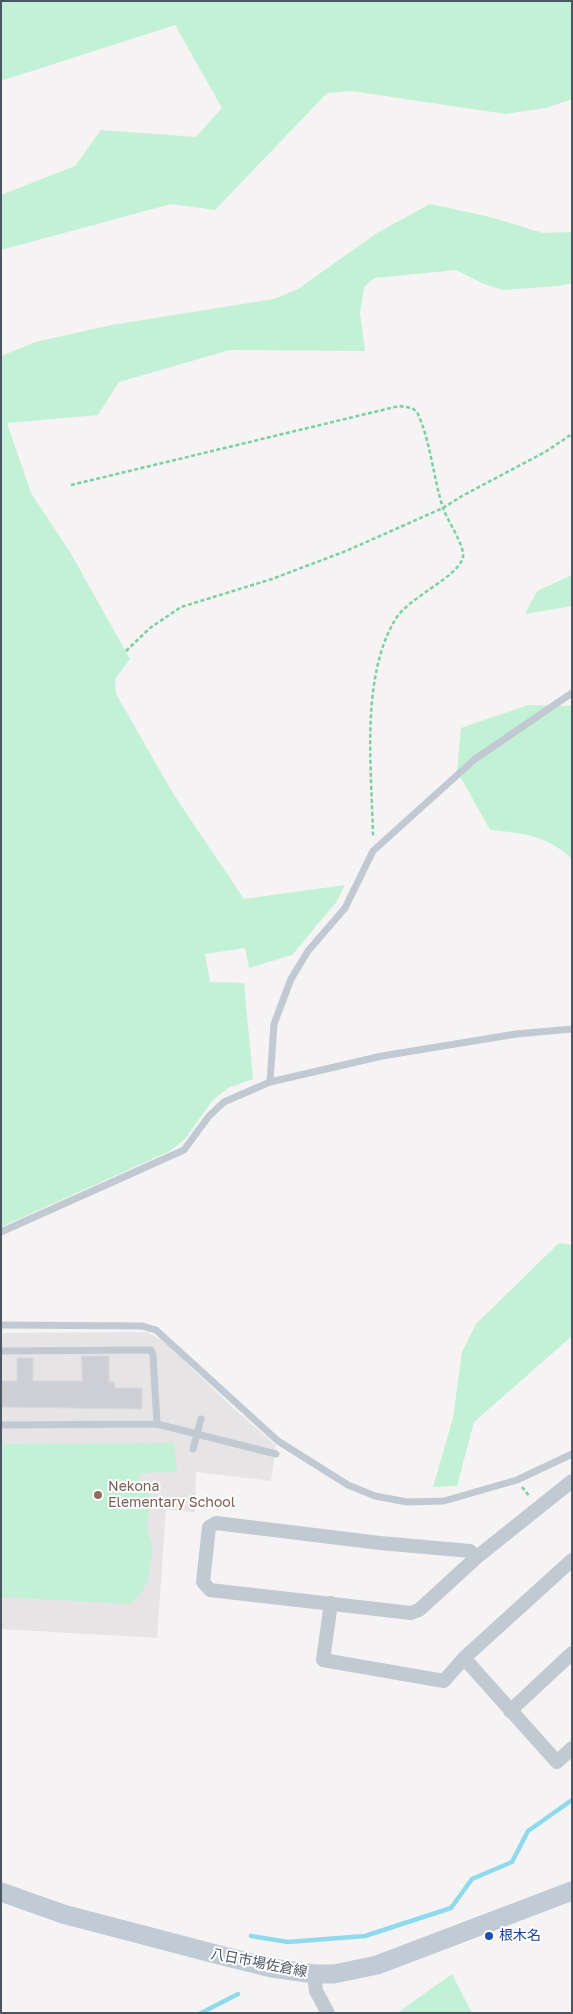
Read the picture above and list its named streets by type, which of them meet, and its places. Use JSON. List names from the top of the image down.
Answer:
{
  "streets": {
    "main road": ["八日市場佐倉線"]
  },
  "places": ["Nekona Elementary School", "根木名"]
}
